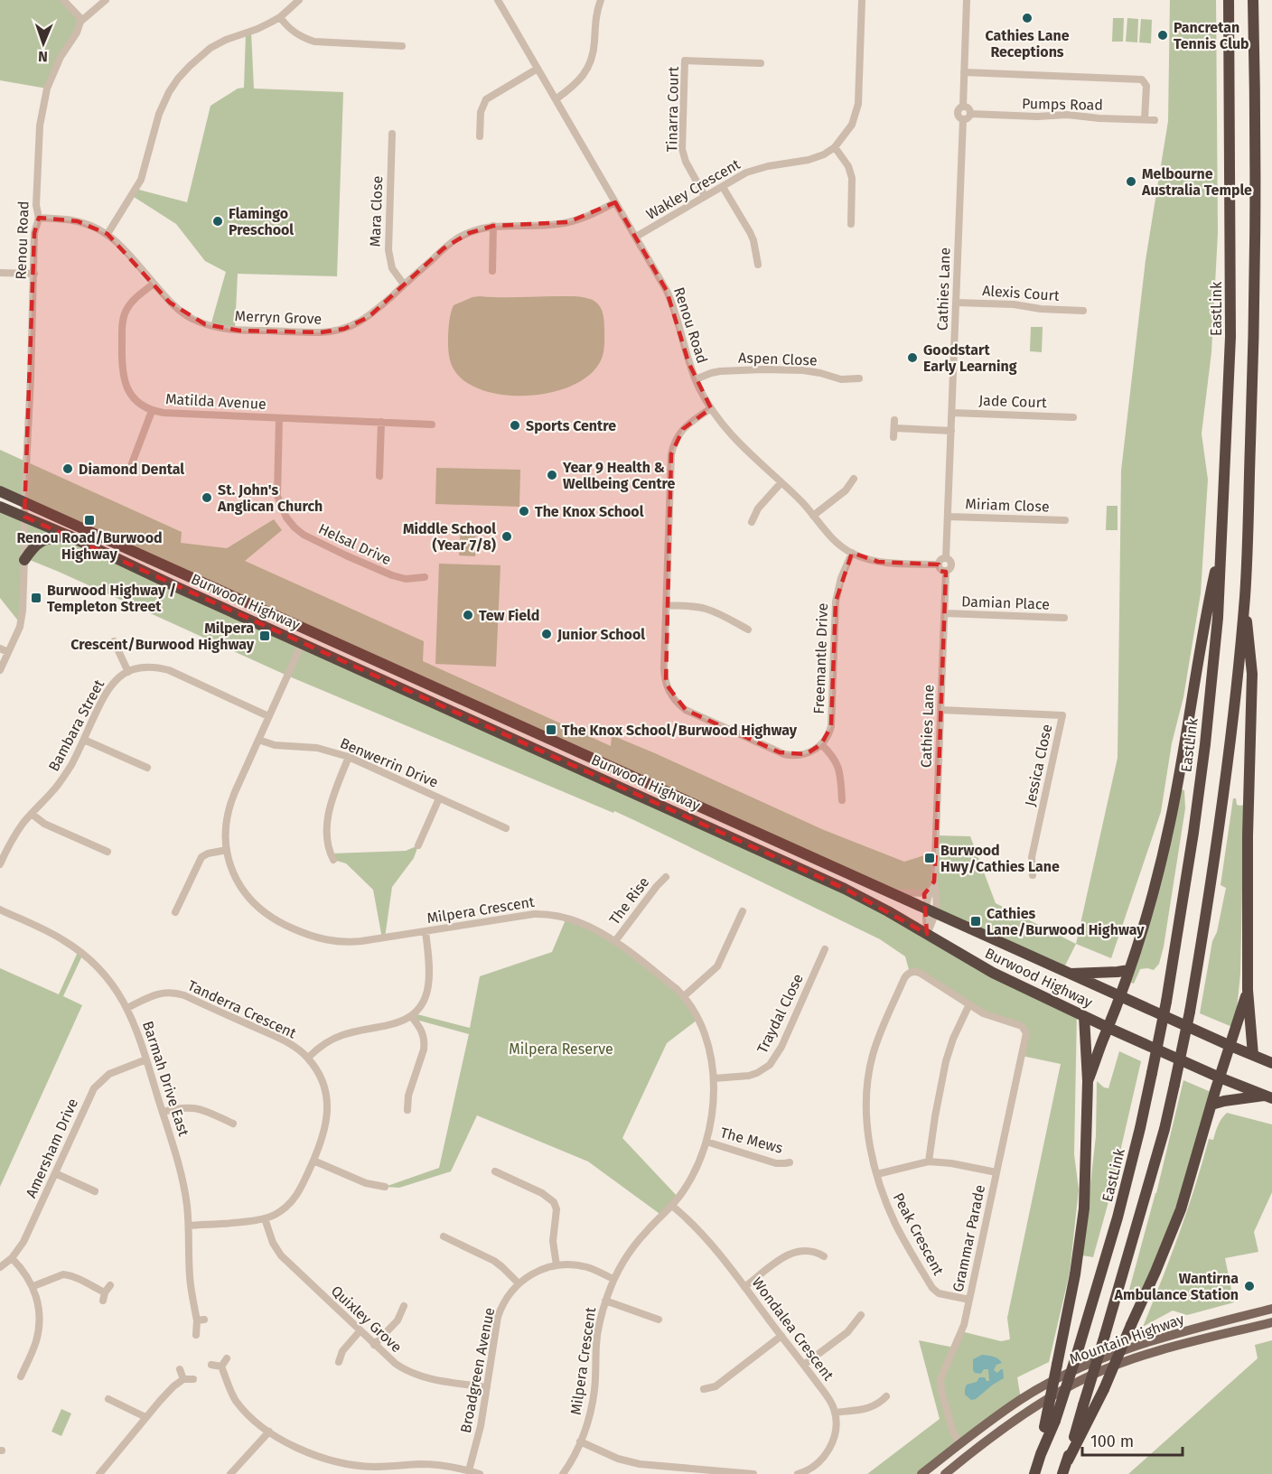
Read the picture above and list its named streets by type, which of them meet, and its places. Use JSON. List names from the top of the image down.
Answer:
{
  "streets": {
    "highway": ["EastLink", "Burwood Highway"],
    "main road": ["Mountain Highway"],
    "street": [
      "Pumps Road",
      "Tinarra Court",
      "Wakley Crescent",
      "Mara Close",
      "Renou Road",
      "Cathies Lane",
      "Alexis Court",
      "Merryn Grove",
      "Aspen Close",
      "Matilda Avenue",
      "Jade Court",
      "Miriam Close",
      "Helsal Drive",
      "Damian Place",
      "Freemantle Drive",
      "Bambara Street",
      "Benwerrin Drive",
      "Jessica Close",
      "The Rise",
      "Milpera Crescent",
      "Tanderra Crescent",
      "Traydal Close",
      "Barmah Drive East",
      "The Mews",
      "Amersham Drive",
      "Peak Crescent",
      "Grammar Parade",
      "Quixley Grove",
      "Wondalea Crescent",
      "Broadgreen Avenue"
    ]
  },
  "crossings": [
    ["Pumps Road", "Cathies Lane"],
    ["Tinarra Court", "Wakley Crescent"],
    ["Wakley Crescent", "Renou Road"],
    ["Mara Close", "Merryn Grove"],
    ["Renou Road", "Cathies Lane"],
    ["Renou Road", "Merryn Grove"],
    ["Renou Road", "Aspen Close"],
    ["Renou Road", "Burwood Highway"],
    ["Renou Road", "Freemantle Drive"],
    ["Cathies Lane", "Alexis Court"],
    ["Cathies Lane", "Jade Court"],
    ["Cathies Lane", "Miriam Close"],
    ["Cathies Lane", "Burwood Highway"],
    ["Cathies Lane", "Damian Place"],
    ["Cathies Lane", "Jessica Close"],
    ["Merryn Grove", "Matilda Avenue"],
    ["Matilda Avenue", "Helsal Drive"],
    ["Burwood Highway", "Milpera Crescent"],
    ["Bambara Street", "Milpera Crescent"],
    ["Benwerrin Drive", "Milpera Crescent"],
    ["The Rise", "Milpera Crescent"],
    ["Milpera Crescent", "Traydal Close"],
    ["Milpera Crescent", "The Mews"],
    ["Milpera Crescent", "Wondalea Crescent"],
    ["Milpera Crescent", "Broadgreen Avenue"],
    ["Tanderra Crescent", "Barmah Drive East"],
    ["Tanderra Crescent", "Quixley Grove"],
    ["Barmah Drive East", "Amersham Drive"],
    ["Peak Crescent", "Grammar Parade"],
    ["Grammar Parade", "Mountain Highway"],
    ["Quixley Grove", "Broadgreen Avenue"]
  ],
  "parks": ["Milpera Reserve"],
  "places": {
    "other": [
      "Cathies Lane Receptions",
      "Pancretan Tennis Club",
      "Melbourne Australia Temple",
      "Flamingo Preschool",
      "Goodstart Early Learning",
      "Sports Centre",
      "Diamond Dental",
      "Year 9 Health & Wellbeing Centre",
      "St. John's Anglican Church",
      "The Knox School",
      "Middle School (Year 7/8)",
      "Tew Field",
      "Junior School",
      "Wantirna Ambulance Station"
    ],
    "transit": [
      "Renou Road/Burwood Highway",
      "Burwood Highway / Templeton Street",
      "Milpera Crescent/Burwood Highway",
      "The Knox School/Burwood Highway",
      "Burwood Hwy/Cathies Lane",
      "Cathies Lane/Burwood Highway"
    ]
  },
  "scale_bar": "100 m",
  "north": "bottom"
}
